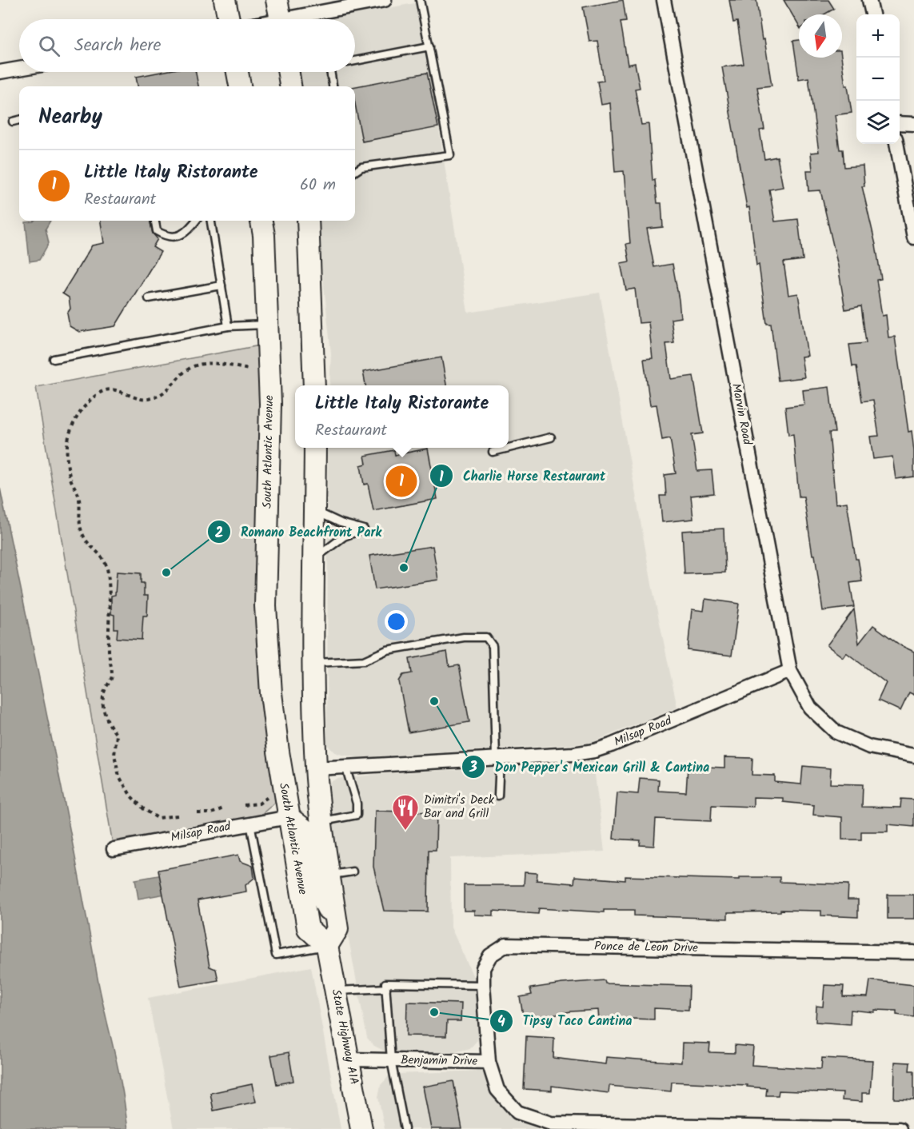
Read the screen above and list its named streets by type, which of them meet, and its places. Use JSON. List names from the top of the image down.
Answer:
{
  "streets": {
    "main road": ["South Atlantic Avenue", "State Highway A1A"],
    "street": [
      "Marvin Road",
      "Milsap Road",
      "Ponce de Leon Drive",
      "Benjamin Drive"
    ]
  },
  "crossings": [
    ["Marvin Road", "Milsap Road"],
    ["South Atlantic Avenue", "Milsap Road"],
    ["South Atlantic Avenue", "State Highway A1A"],
    ["Ponce de Leon Drive", "Benjamin Drive"],
    ["State Highway A1A", "Benjamin Drive"]
  ],
  "places": {
    "other": [
      "Charlie Horse Restaurant",
      "Romano Beachfront Park",
      "Don Pepper's Mexican Grill & Cantina",
      "Tipsy Taco Cantina"
    ],
    "restaurant": ["Dimitri's Deck Bar and Grill"]
  },
  "north": "bottom",
  "page": {
    "map_buttons": ["+", "−"],
    "search": "Search here",
    "heading": "Nearby",
    "list": [
      {
        "mark": "1",
        "name": "Little Italy Ristorante",
        "note": "Restaurant",
        "value": "60 m"
      }
    ],
    "popup": ["Little Italy Ristorante", "Restaurant"],
    "pins": "1"
  }
}
